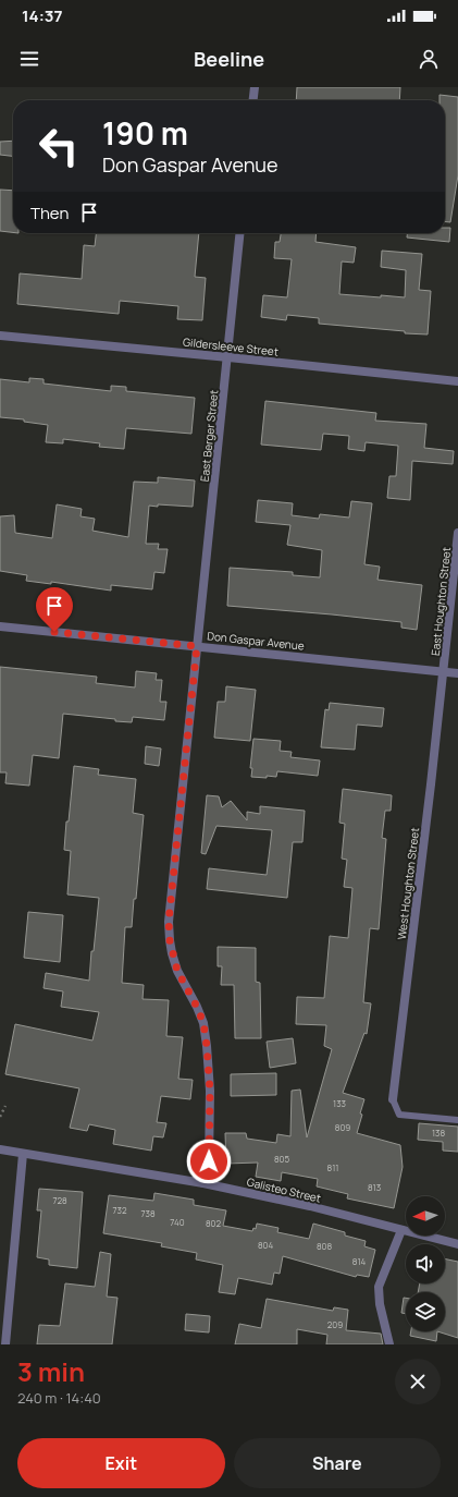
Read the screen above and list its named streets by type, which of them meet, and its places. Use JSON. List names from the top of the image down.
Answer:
{
  "streets": {
    "street": [
      "Gildersleeve Street",
      "East Berger Street",
      "East Houghton Street",
      "Don Gaspar Avenue",
      "West Houghton Street",
      "Galisteo Street"
    ]
  },
  "crossings": [
    ["Gildersleeve Street", "East Berger Street"],
    ["East Berger Street", "Don Gaspar Avenue"],
    ["East Berger Street", "Galisteo Street"],
    ["East Houghton Street", "Don Gaspar Avenue"],
    ["East Houghton Street", "West Houghton Street"],
    ["Don Gaspar Avenue", "West Houghton Street"]
  ],
  "house_numbers": [
    "133",
    "809",
    "138",
    "805",
    "811",
    "813",
    "728",
    "732",
    "738",
    "740",
    "802",
    "804",
    "808",
    "814",
    "209"
  ],
  "north": "left",
  "page": {
    "status": "14:37",
    "header": "Beeline",
    "turn": ["190 m", "Don Gaspar Avenue"],
    "then": "Then",
    "heading": ["3 min", "240 m · 14:40"],
    "buttons": ["Exit", "Share"]
  }
}
